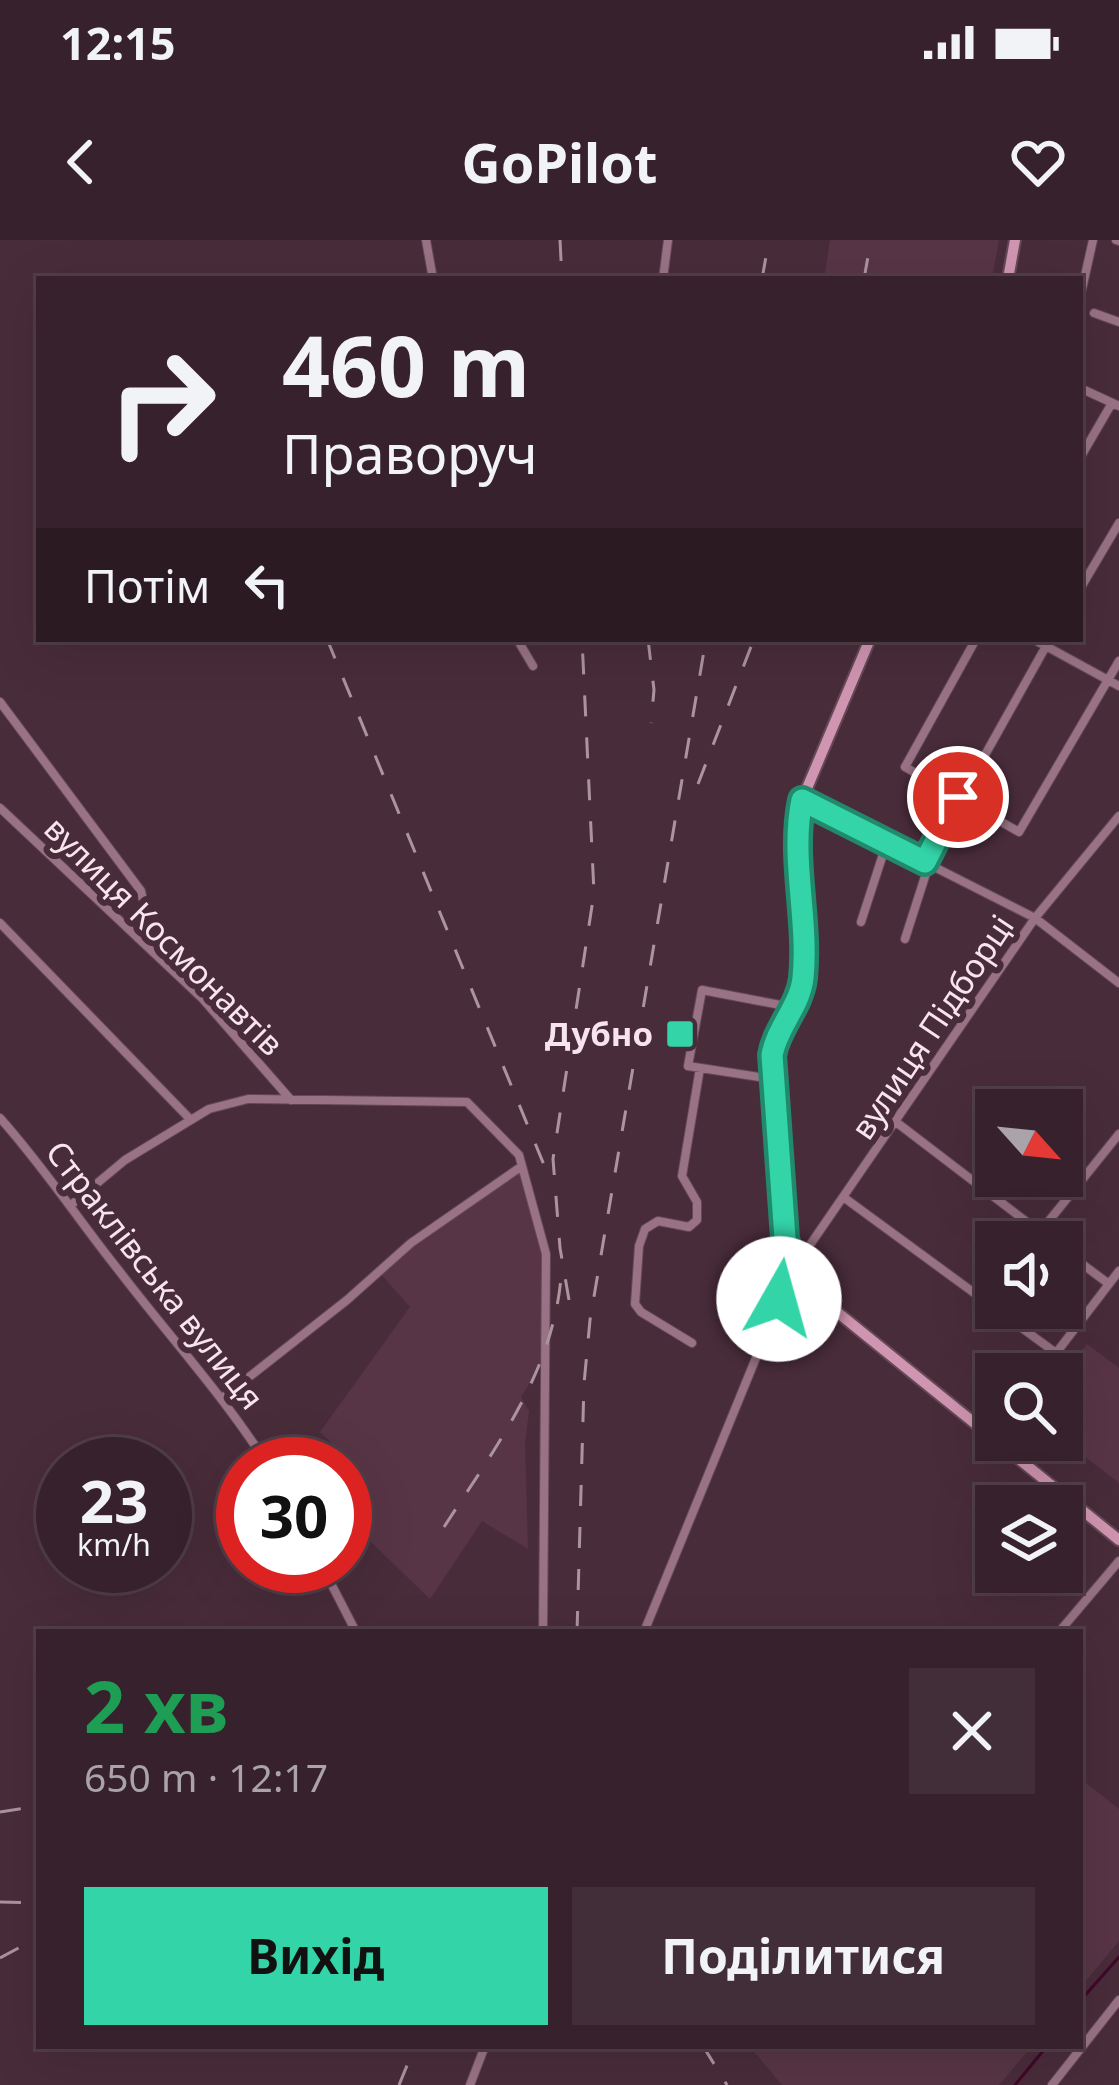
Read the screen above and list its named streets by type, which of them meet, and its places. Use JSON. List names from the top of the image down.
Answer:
{
  "streets": {
    "street": ["вулиця Космонавтів", "вулиця Підборці", "Страклівська вулиця"]
  },
  "places": {
    "transit": ["Дубно"]
  },
  "north": "bottom right",
  "page": {
    "status": "12:15",
    "header": "GoPilot",
    "turn": ["460 m", "Праворуч"],
    "then": "Потім",
    "speed": "23 km/h",
    "limit": "30",
    "heading": ["2 хв", "650 m · 12:17"],
    "buttons": ["Вихід", "Поділитися"]
  }
}
